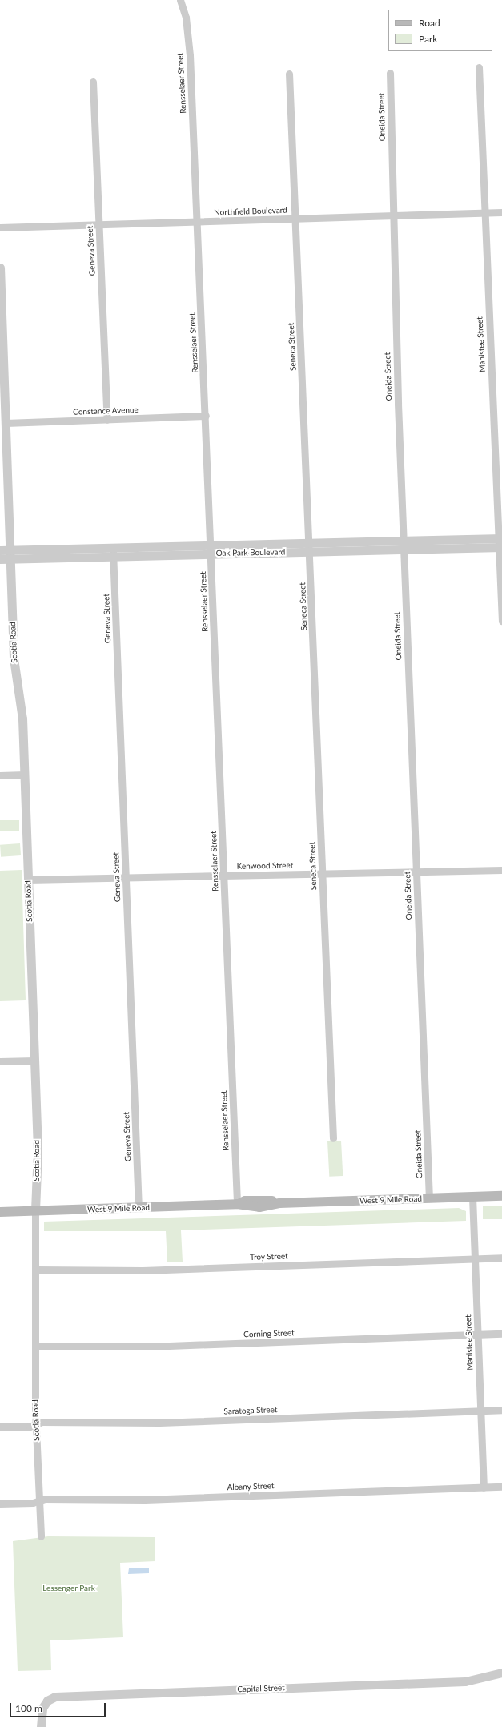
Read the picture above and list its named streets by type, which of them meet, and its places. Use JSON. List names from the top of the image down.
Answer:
{
  "streets": {
    "main road": ["West 9 Mile Road"],
    "street": [
      "Rensselaer Street",
      "Oneida Street",
      "Northfield Boulevard",
      "Geneva Street",
      "Manistee Street",
      "Seneca Street",
      "Constance Avenue",
      "Oak Park Boulevard",
      "Scotia Road",
      "Kenwood Street",
      "Troy Street",
      "Corning Street",
      "Saratoga Street",
      "Albany Street",
      "Capital Street"
    ]
  },
  "crossings": [
    ["Rensselaer Street", "Northfield Boulevard"],
    ["Rensselaer Street", "Constance Avenue"],
    ["Rensselaer Street", "Oak Park Boulevard"],
    ["Rensselaer Street", "Kenwood Street"],
    ["Rensselaer Street", "West 9 Mile Road"],
    ["Oneida Street", "Northfield Boulevard"],
    ["Oneida Street", "Oak Park Boulevard"],
    ["Oneida Street", "Kenwood Street"],
    ["Oneida Street", "West 9 Mile Road"],
    ["Northfield Boulevard", "Geneva Street"],
    ["Northfield Boulevard", "Manistee Street"],
    ["Northfield Boulevard", "Seneca Street"],
    ["Geneva Street", "Constance Avenue"],
    ["Geneva Street", "Oak Park Boulevard"],
    ["Geneva Street", "Kenwood Street"],
    ["Geneva Street", "West 9 Mile Road"],
    ["Manistee Street", "Oak Park Boulevard"],
    ["Manistee Street", "West 9 Mile Road"],
    ["Manistee Street", "Troy Street"],
    ["Manistee Street", "Corning Street"],
    ["Manistee Street", "Saratoga Street"],
    ["Manistee Street", "Albany Street"],
    ["Seneca Street", "Oak Park Boulevard"],
    ["Seneca Street", "Kenwood Street"],
    ["Constance Avenue", "Scotia Road"],
    ["Oak Park Boulevard", "Scotia Road"],
    ["Scotia Road", "Kenwood Street"],
    ["Scotia Road", "West 9 Mile Road"],
    ["Scotia Road", "Troy Street"],
    ["Scotia Road", "Corning Street"],
    ["Scotia Road", "Saratoga Street"],
    ["Scotia Road", "Albany Street"]
  ],
  "parks": ["Lessenger Park"],
  "legend": ["Road", "Park"],
  "scale_bar": "100 m"
}
